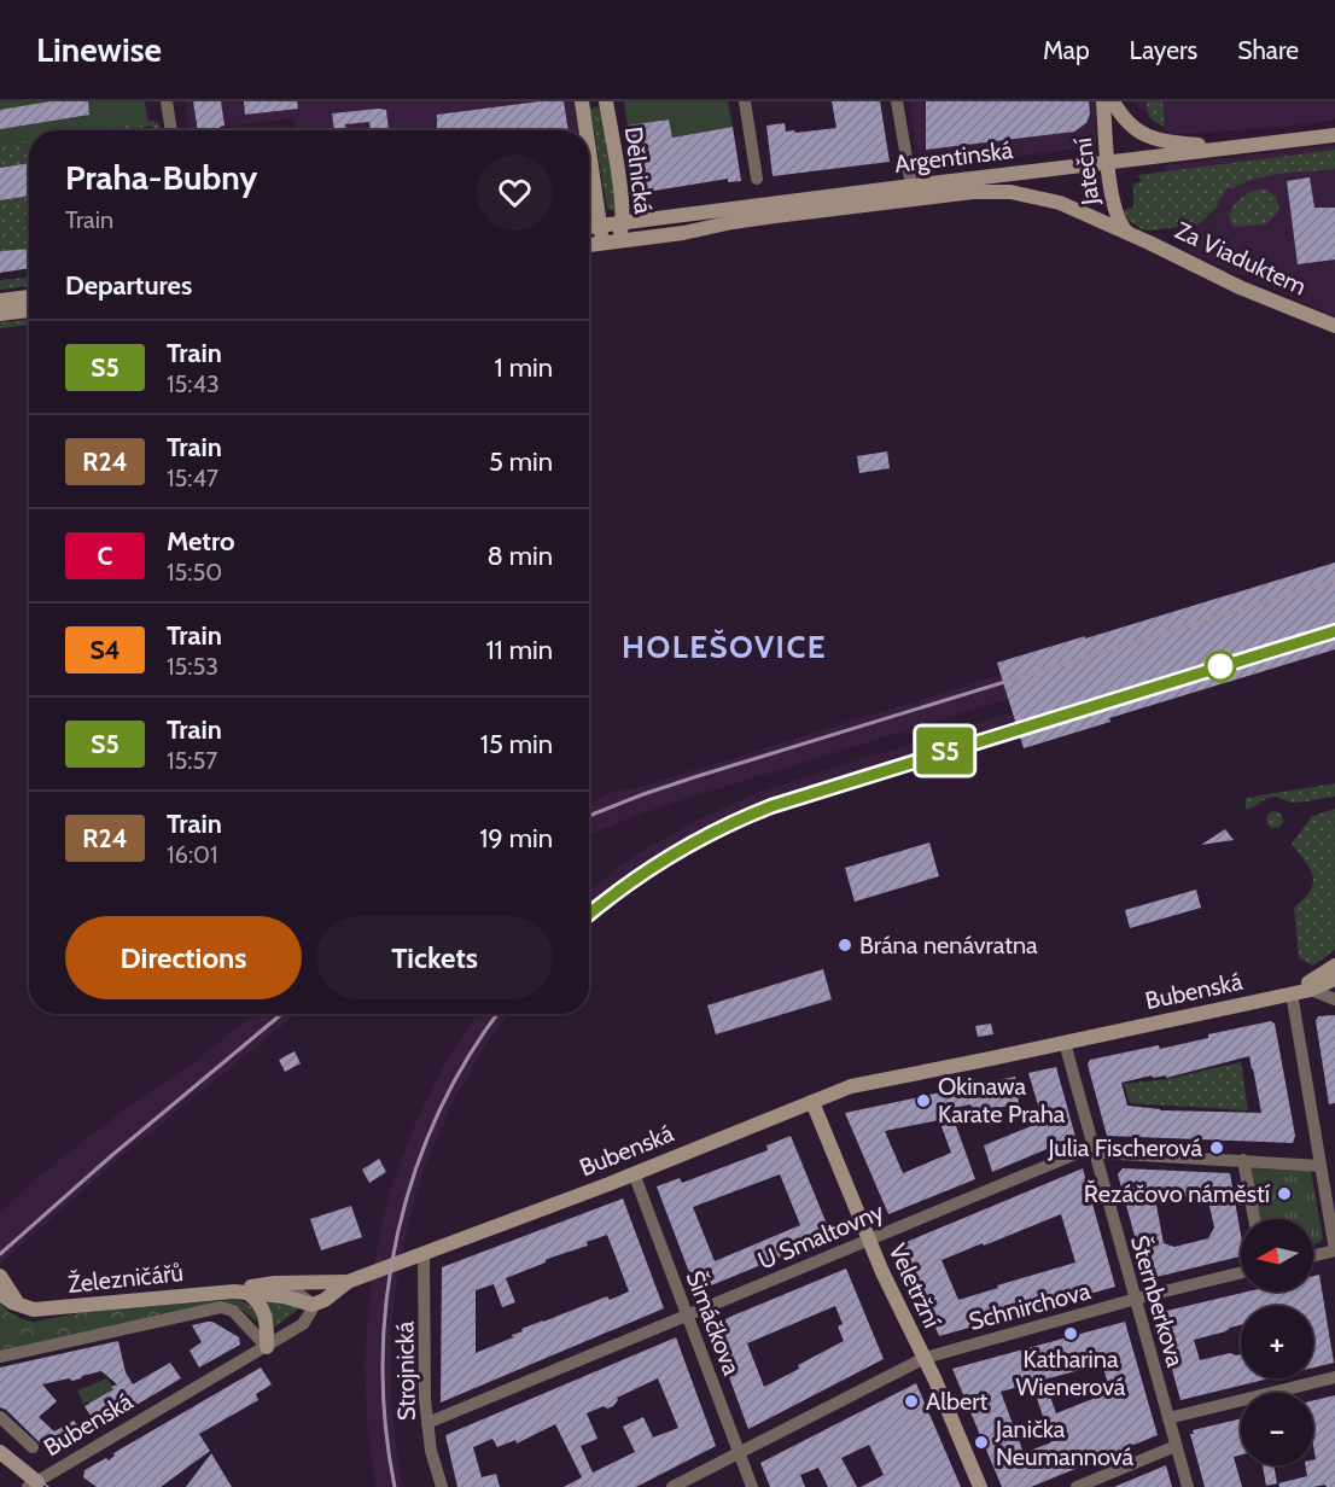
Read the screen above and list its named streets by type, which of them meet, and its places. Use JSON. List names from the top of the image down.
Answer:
{
  "streets": {
    "main road": [
      "Argentinská",
      "Dělnická",
      "Jateční",
      "Za Viaduktem",
      "Bubenská",
      "Železničářů",
      "Veletržní"
    ],
    "street": [
      "U Smaltovny",
      "Šternberkova",
      "Schnirchova",
      "Šimáčkova",
      "Strojnická"
    ]
  },
  "crossings": [
    ["Argentinská", "Dělnická"],
    ["Argentinská", "Jateční"],
    ["Argentinská", "Za Viaduktem"],
    ["Jateční", "Za Viaduktem"],
    ["Bubenská", "Železničářů"],
    ["Bubenská", "Veletržní"],
    ["Bubenská", "Šternberkova"],
    ["Bubenská", "Šimáčkova"],
    ["Bubenská", "Strojnická"],
    ["U Smaltovny", "Veletržní"],
    ["U Smaltovny", "Šternberkova"],
    ["U Smaltovny", "Šimáčkova"],
    ["U Smaltovny", "Strojnická"],
    ["Veletržní", "Schnirchova"],
    ["Šternberkova", "Schnirchova"],
    ["Schnirchova", "Šimáčkova"]
  ],
  "districts": ["HOLEŠOVICE"],
  "places": [
    "Brána nenávratna",
    "Okinawa Karate Praha",
    "Julia Fischerová",
    "Řezáčovo náměstí",
    "Katharina Wienerová",
    "Albert",
    "Janička Neumannová"
  ],
  "north": "left",
  "page": {
    "header": "Linewise",
    "nav": ["Map", "Layers", "Share"],
    "on_map": "S5",
    "heading": [
      ["Praha-Bubny", "Train"],
      "Departures"
    ],
    "list": [
      {
        "mark": "S5",
        "name": "Train",
        "note": "15:43",
        "value": "1 min"
      },
      {
        "mark": "R24",
        "name": "Train",
        "note": "15:47",
        "value": "5 min"
      },
      {
        "mark": "C",
        "name": "Metro",
        "note": "15:50",
        "value": "8 min"
      },
      {
        "mark": "S4",
        "name": "Train",
        "note": "15:53",
        "value": "11 min"
      },
      {
        "mark": "S5",
        "name": "Train",
        "note": "15:57",
        "value": "15 min"
      },
      {
        "mark": "R24",
        "name": "Train",
        "note": "16:01",
        "value": "19 min"
      }
    ],
    "buttons": ["Directions", "Tickets"],
    "map_buttons": ["+", "−"]
  }
}
